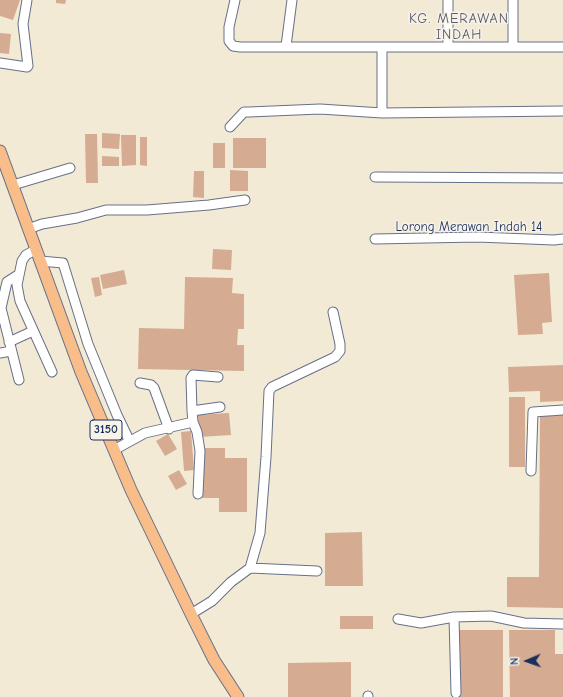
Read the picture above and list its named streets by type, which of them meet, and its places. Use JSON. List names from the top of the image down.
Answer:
{
  "streets": {
    "main road": ["3150"],
    "street": ["Lorong Merawan Indah 14"]
  },
  "districts": ["KG. MERAWAN INDAH"],
  "north": "left"
}
